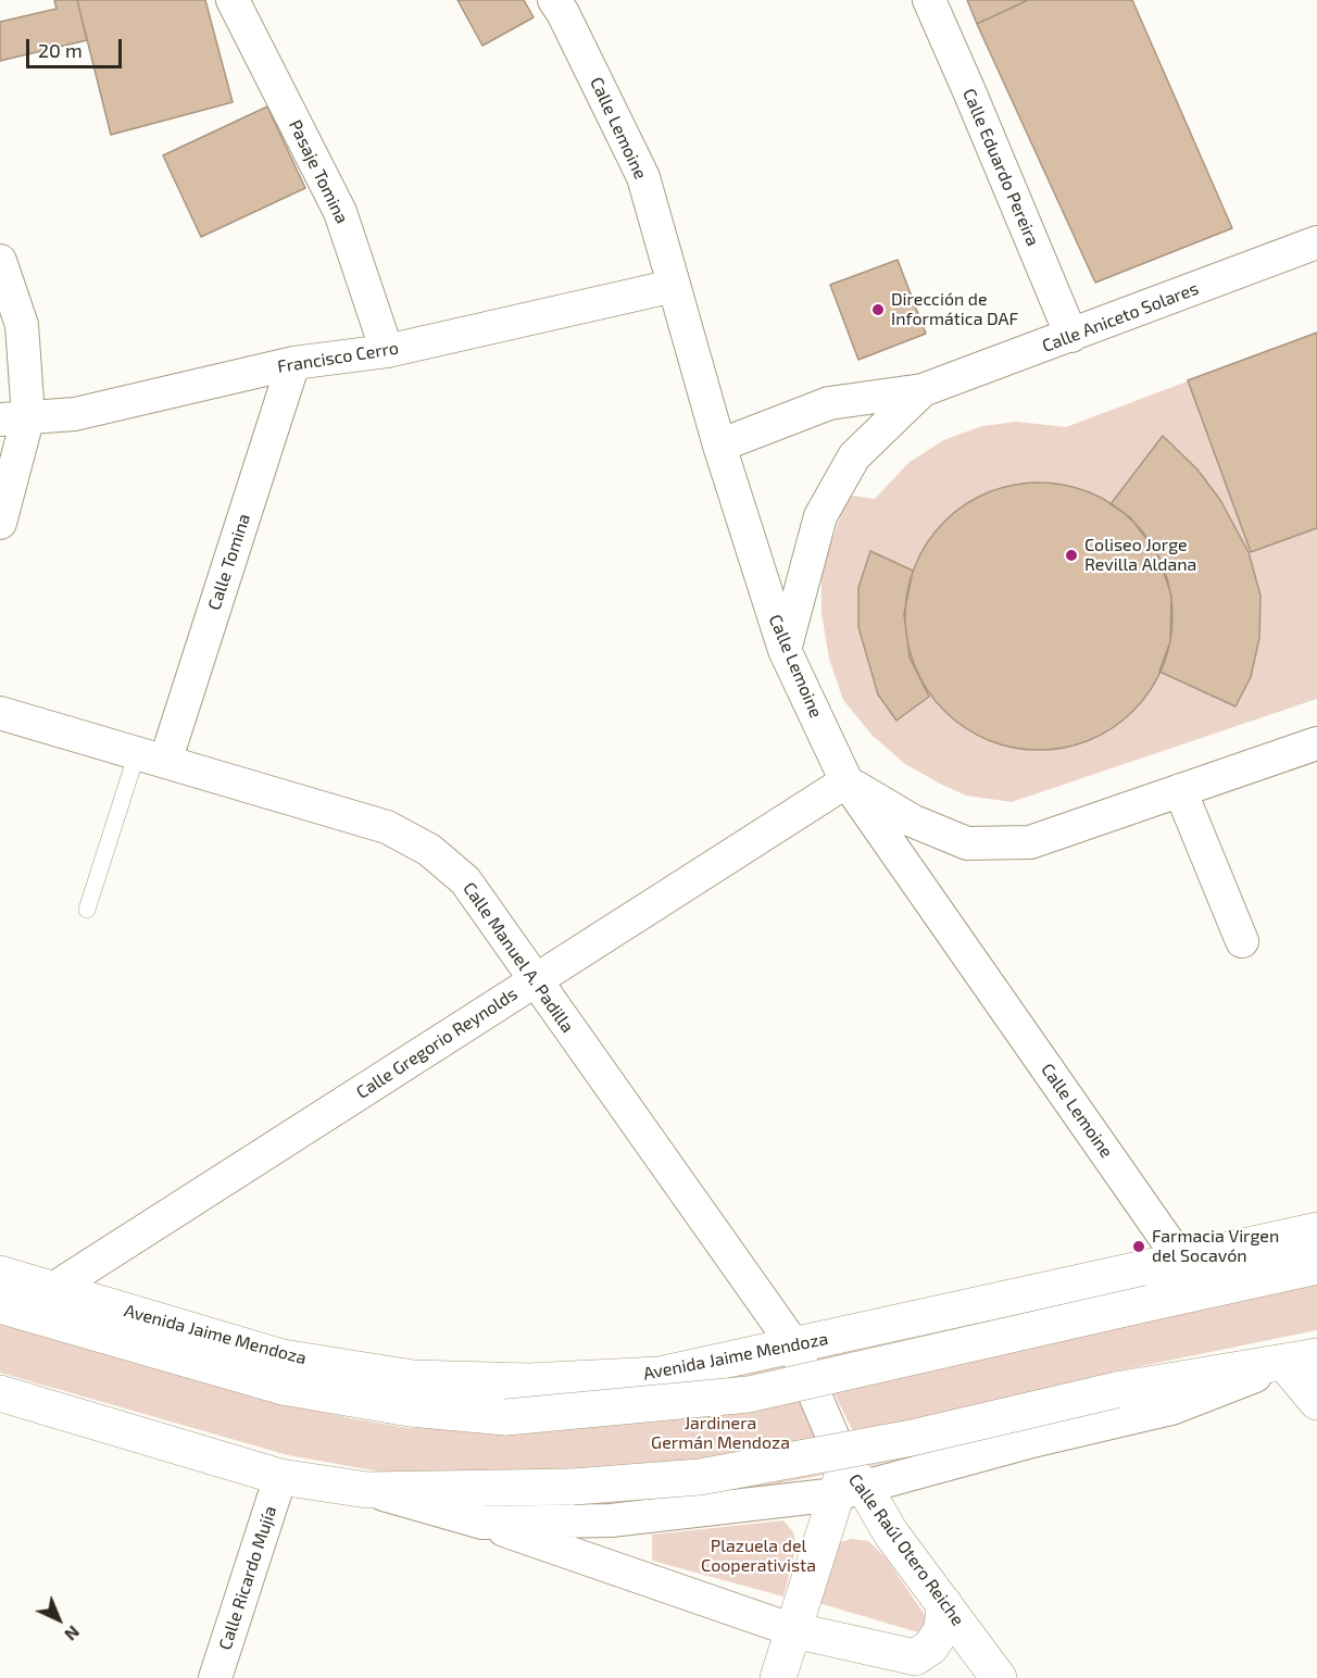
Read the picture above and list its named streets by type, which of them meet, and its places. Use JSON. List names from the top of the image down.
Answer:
{
  "streets": {
    "main road": ["Avenida Jaime Mendoza", "Calle Raúl Otero Reiche"],
    "street": [
      "Calle Lemoine",
      "Calle Eduardo Pereira",
      "Pasaje Tomina",
      "Calle Aniceto Solares",
      "Francisco Cerro",
      "Calle Tomina",
      "Calle Manuel A. Padilla",
      "Calle Gregorio Reynolds",
      "Calle Ricardo Mujía"
    ]
  },
  "crossings": [
    ["Calle Lemoine", "Calle Aniceto Solares"],
    ["Calle Lemoine", "Francisco Cerro"],
    ["Calle Lemoine", "Calle Gregorio Reynolds"],
    ["Calle Lemoine", "Avenida Jaime Mendoza"],
    ["Calle Eduardo Pereira", "Calle Aniceto Solares"],
    ["Pasaje Tomina", "Francisco Cerro"],
    ["Francisco Cerro", "Calle Tomina"],
    ["Calle Tomina", "Calle Manuel A. Padilla"],
    ["Calle Manuel A. Padilla", "Calle Gregorio Reynolds"],
    ["Calle Manuel A. Padilla", "Avenida Jaime Mendoza"],
    ["Calle Manuel A. Padilla", "Calle Raúl Otero Reiche"],
    ["Calle Gregorio Reynolds", "Avenida Jaime Mendoza"],
    ["Avenida Jaime Mendoza", "Calle Raúl Otero Reiche"]
  ],
  "parks": ["Jardinera Germán Mendoza", "Plazuela del Cooperativista"],
  "places": ["Dirección de Informática DAF", "Coliseo Jorge Revilla Aldana", "Farmacia Virgen del Socavón"],
  "scale_bar": "20 m",
  "north": "bottom right"
}
